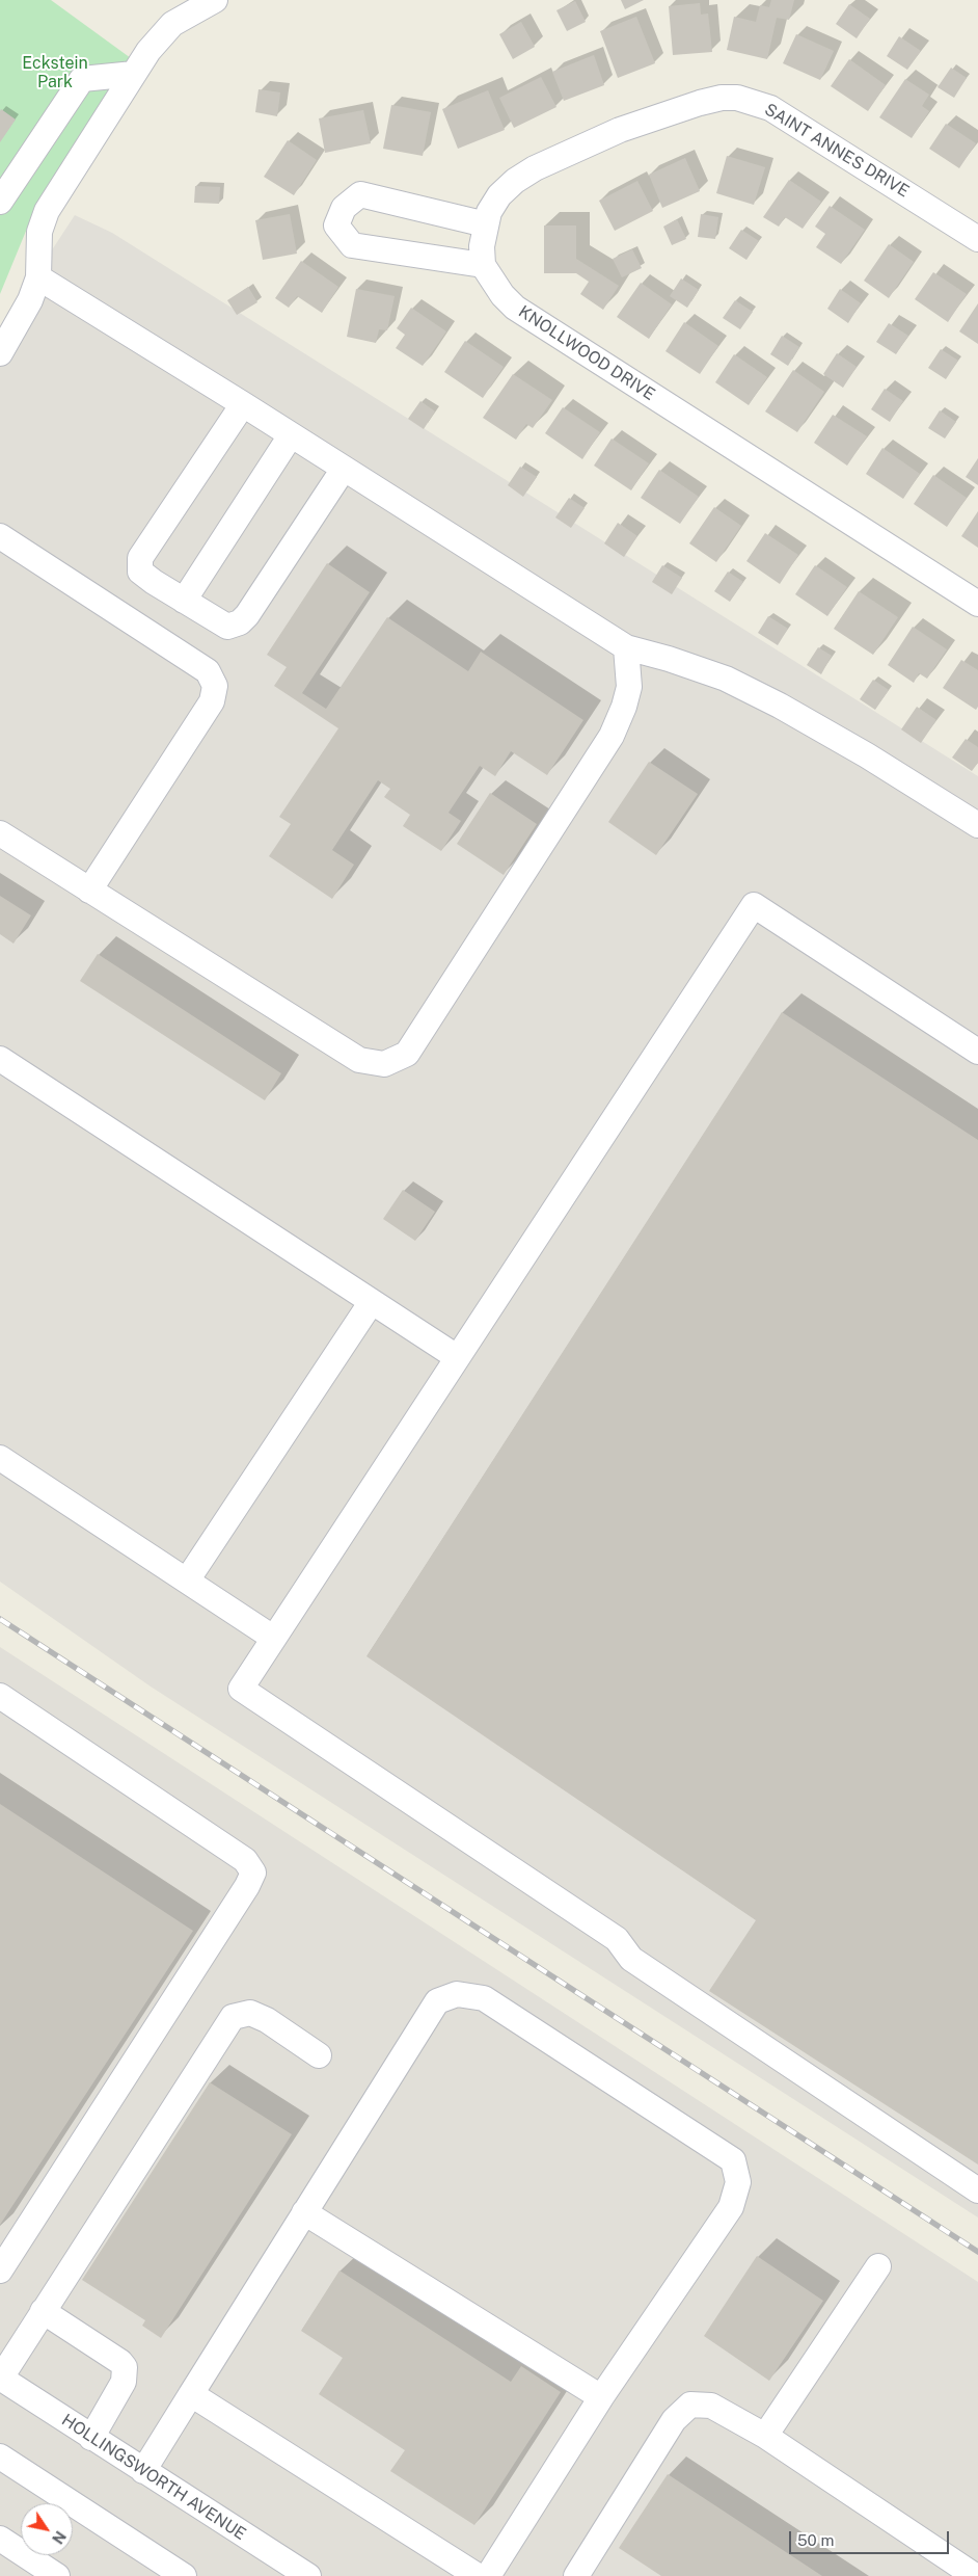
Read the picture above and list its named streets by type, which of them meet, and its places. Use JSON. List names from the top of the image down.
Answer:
{
  "streets": {
    "street": ["SAINT ANNES DRIVE", "KNOLLWOOD DRIVE", "HOLLINGSWORTH AVENUE"]
  },
  "crossings": [
    ["SAINT ANNES DRIVE", "KNOLLWOOD DRIVE"]
  ],
  "parks": ["Eckstein Park"],
  "scale_bar": "50 m",
  "north": "bottom right"
}
